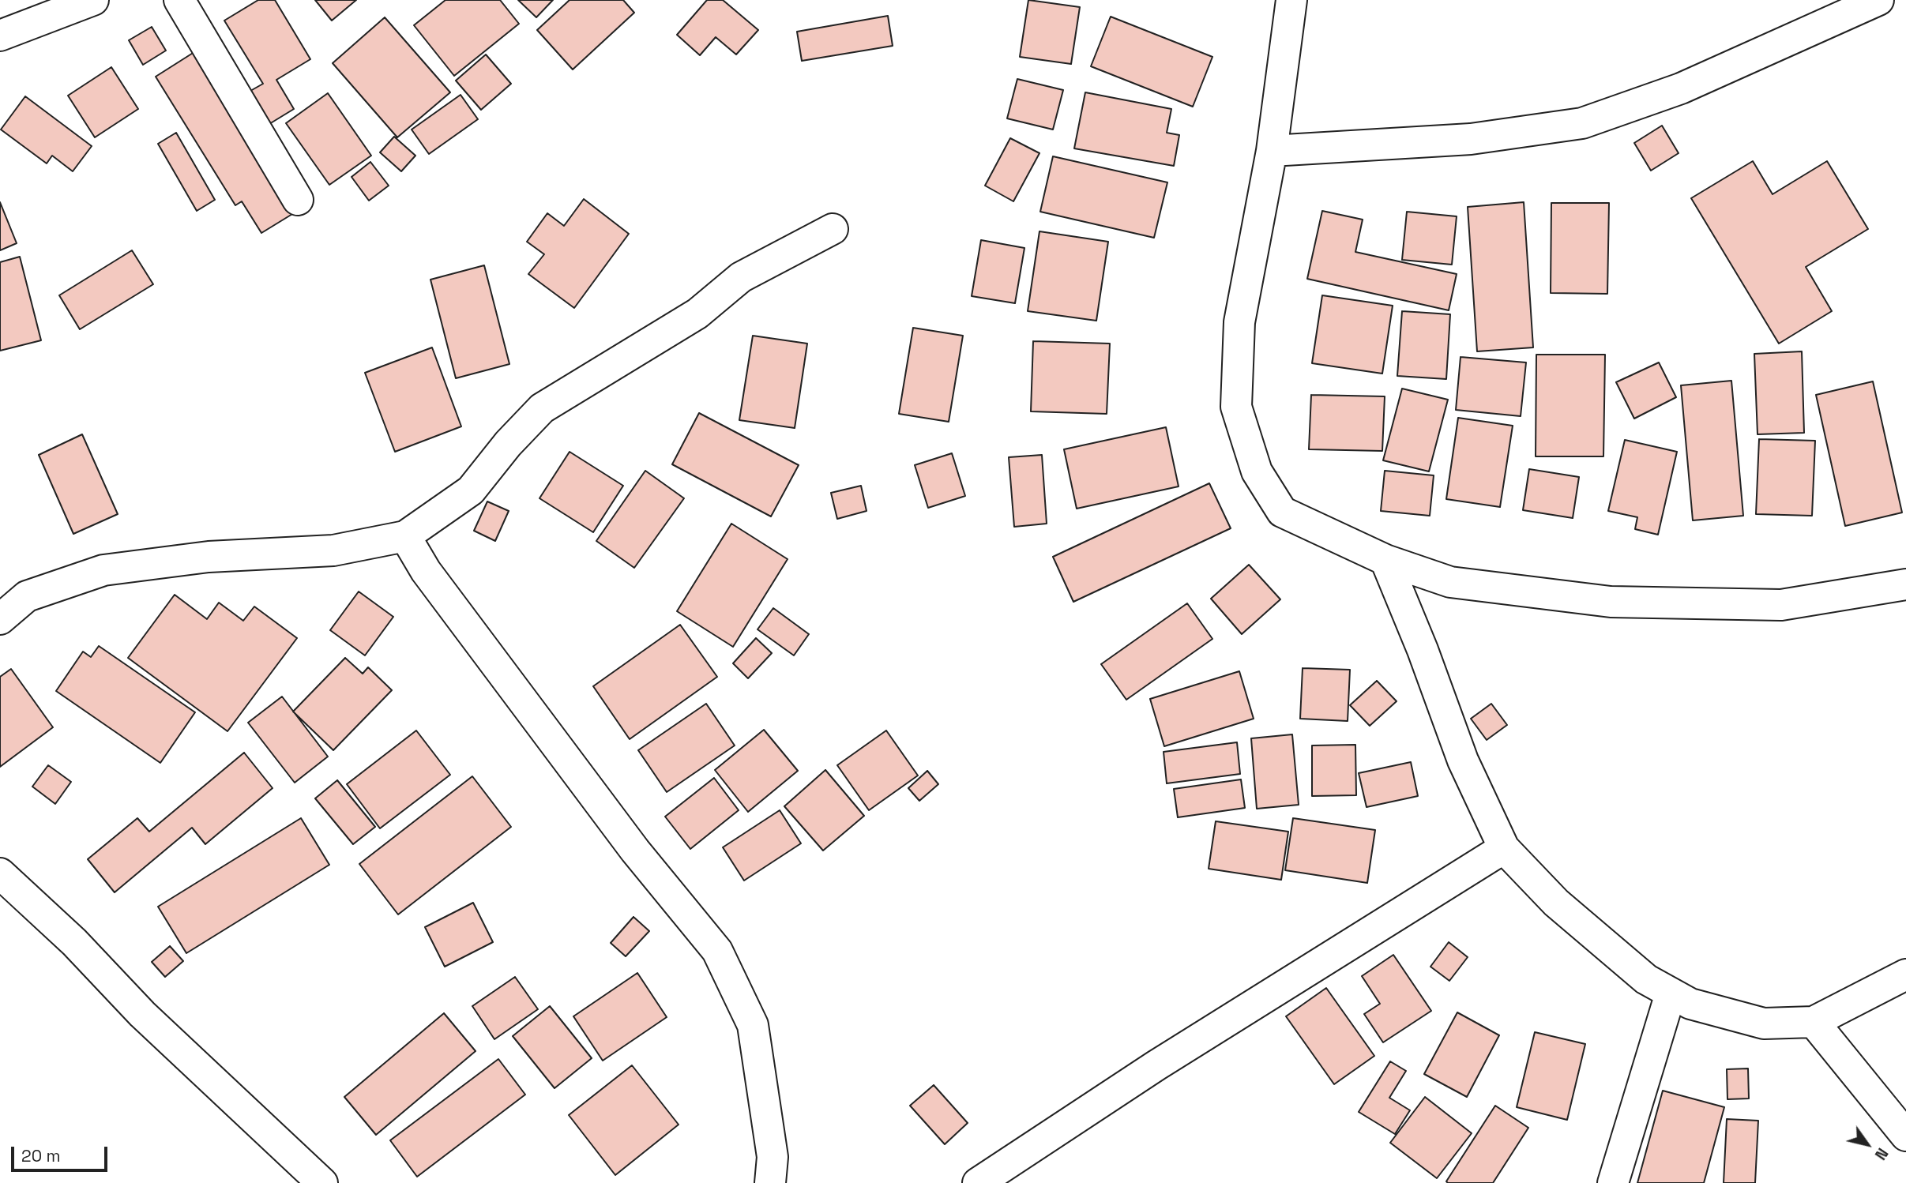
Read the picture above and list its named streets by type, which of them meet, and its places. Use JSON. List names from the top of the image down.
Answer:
{
  "scale_bar": "20 m",
  "north": "bottom right"
}
